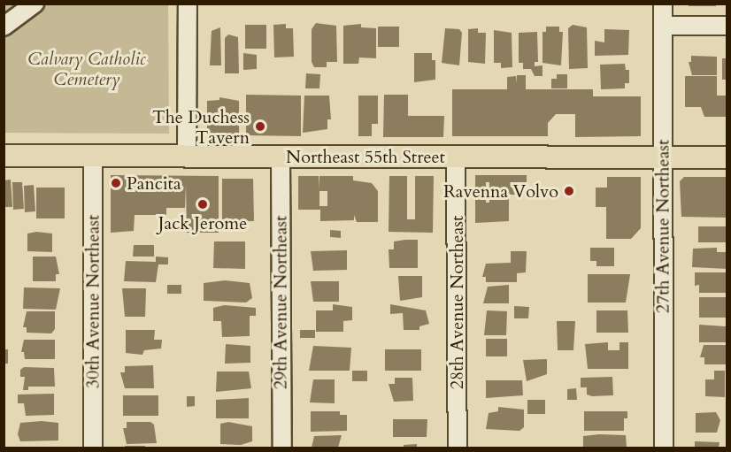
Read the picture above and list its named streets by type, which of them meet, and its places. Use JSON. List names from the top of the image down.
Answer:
{
  "streets": {
    "main road": ["Northeast 55th Street"],
    "street": [
      "27th Avenue Northeast",
      "30th Avenue Northeast",
      "29th Avenue Northeast",
      "28th Avenue Northeast"
    ]
  },
  "crossings": [
    ["Northeast 55th Street", "27th Avenue Northeast"],
    ["Northeast 55th Street", "30th Avenue Northeast"],
    ["Northeast 55th Street", "29th Avenue Northeast"],
    ["Northeast 55th Street", "28th Avenue Northeast"]
  ],
  "parks": ["Calvary Catholic Cemetery"],
  "places": [
    "The Duchess Tavern",
    "Pancita",
    "Ravenna Volvo",
    "Jack Jerome"
  ]
}
